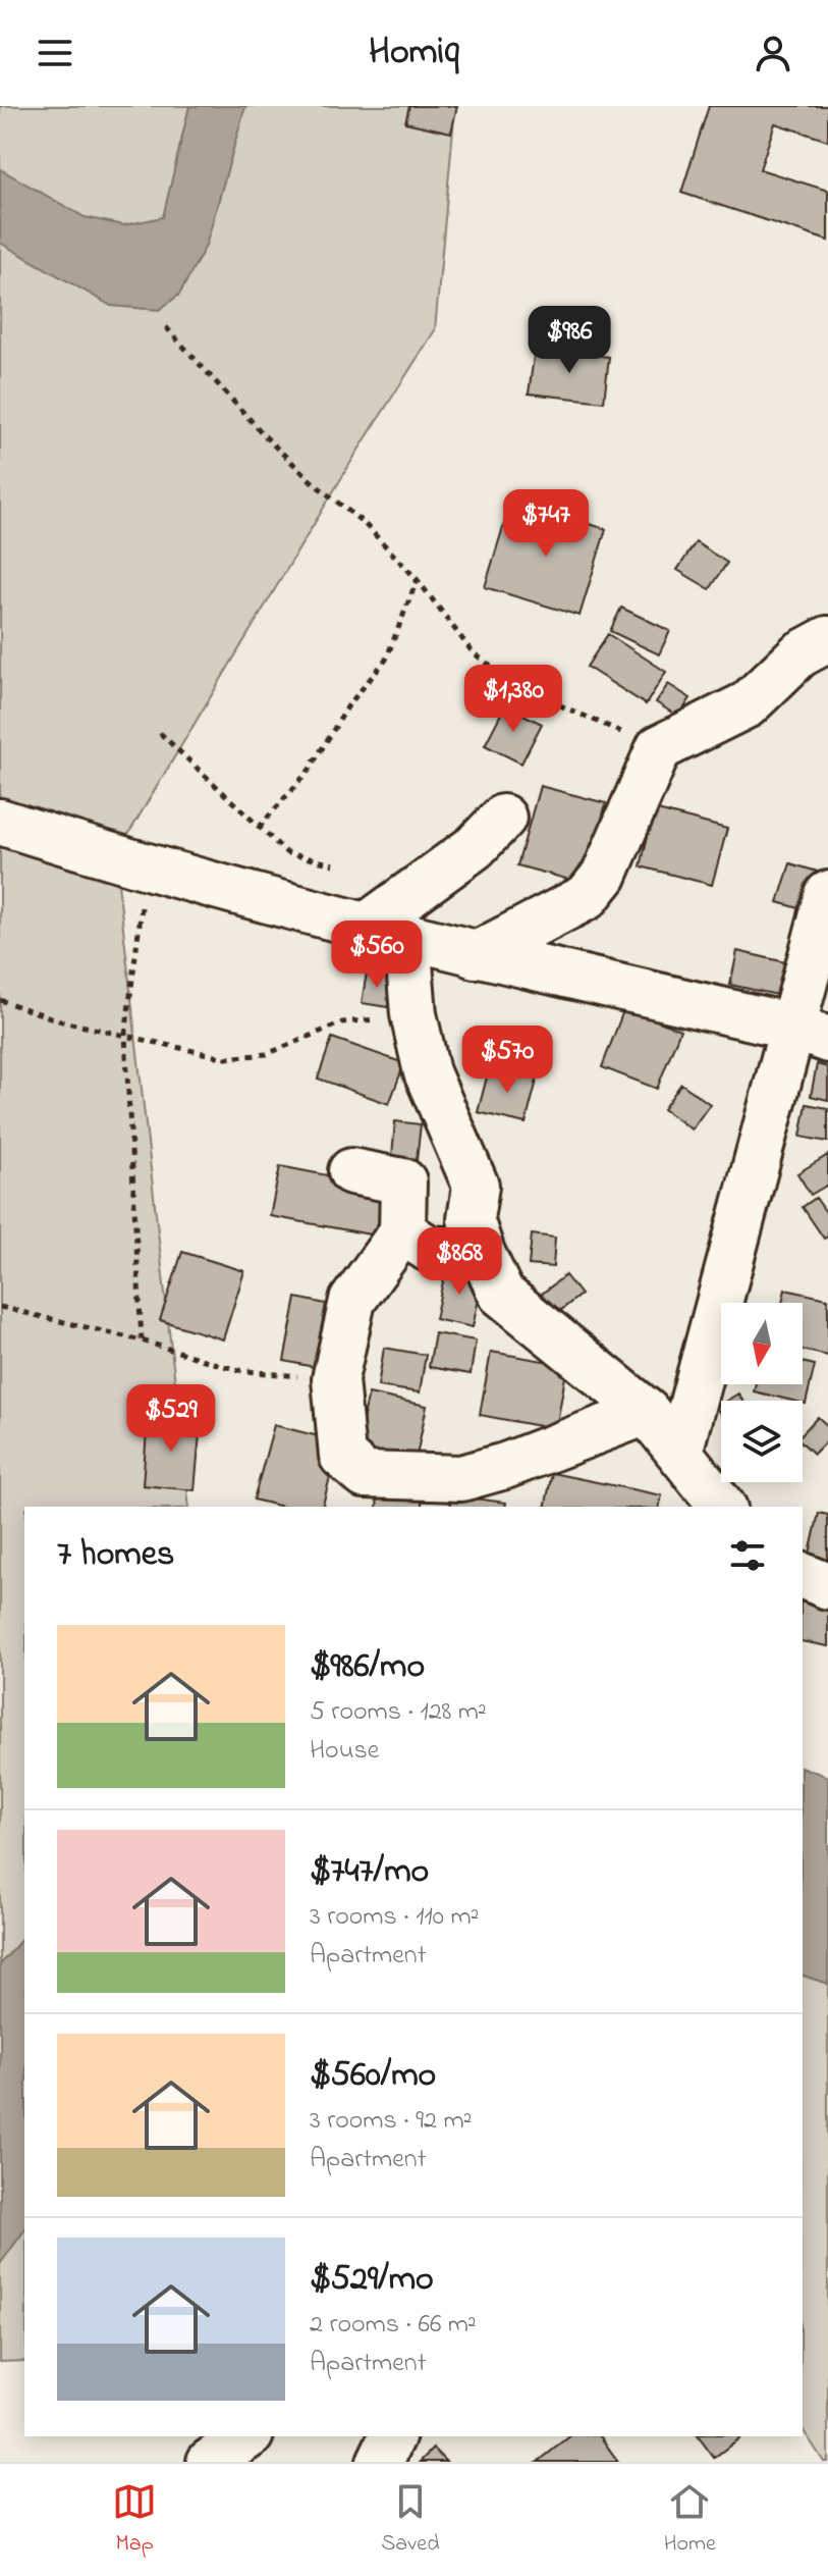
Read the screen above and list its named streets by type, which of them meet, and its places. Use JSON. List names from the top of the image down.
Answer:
{
  "north": "bottom",
  "page": {
    "header": "Homiq",
    "price": [
      "$986",
      "$747",
      "$1,380",
      "$560",
      "$570",
      "$868",
      "$529"
    ],
    "heading": "7 homes",
    "list": [
      {
        "name": "$986/mo",
        "note": "5 rooms · 128 m² · House"
      },
      {
        "name": "$747/mo",
        "note": "3 rooms · 110 m² · Apartment"
      },
      {
        "name": "$560/mo",
        "note": "3 rooms · 92 m² · Apartment"
      },
      {
        "name": "$529/mo",
        "note": "2 rooms · 66 m² · Apartment"
      }
    ],
    "tabs": ["Map", "Saved", "Home"]
  }
}
